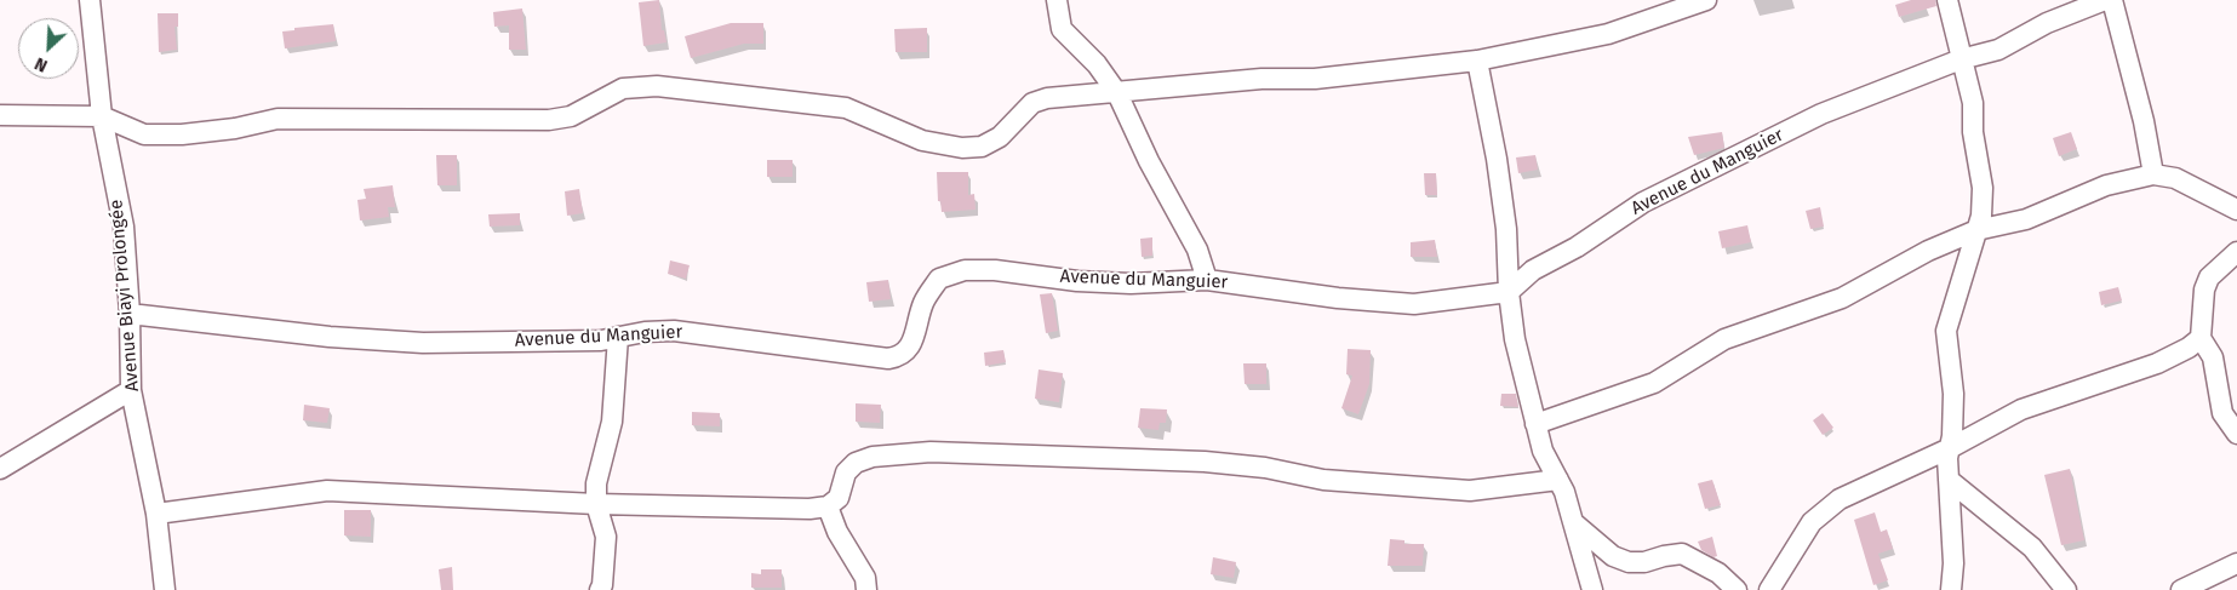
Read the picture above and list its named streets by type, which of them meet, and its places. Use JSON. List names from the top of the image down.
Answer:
{
  "streets": {
    "street": ["Avenue du Manguier", "Avenue Biayi Prolongée"]
  },
  "crossings": [
    ["Avenue du Manguier", "Avenue Biayi Prolongée"]
  ],
  "north": "bottom left"
}
